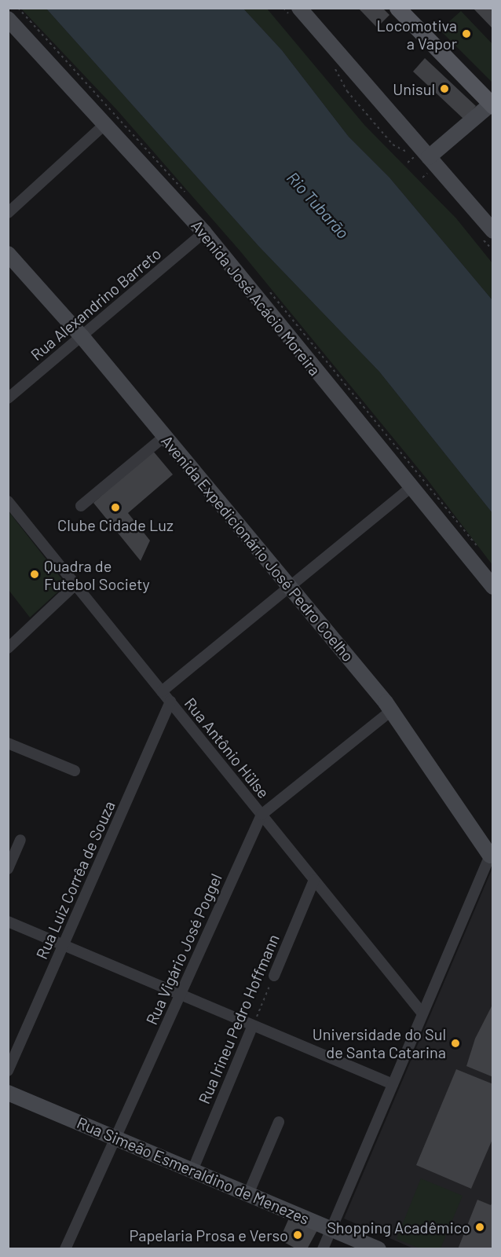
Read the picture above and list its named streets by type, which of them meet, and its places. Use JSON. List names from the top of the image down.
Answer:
{
  "streets": {
    "street": [
      "Avenida José Acácio Moreira",
      "Rua Alexandrino Barreto",
      "Avenida Expedicionário José Pedro Coelho",
      "Rua Antônio Hülse",
      "Rua Luiz Corrêa de Souza",
      "Rua Vigário José Poggel",
      "Rua Irineu Pedro Hoffmann",
      "Rua Simeão Esmeraldino de Menezes"
    ]
  },
  "crossings": [
    ["Avenida José Acácio Moreira", "Rua Alexandrino Barreto"],
    ["Rua Alexandrino Barreto", "Avenida Expedicionário José Pedro Coelho"],
    ["Avenida Expedicionário José Pedro Coelho", "Rua Vigário José Poggel"],
    ["Rua Antônio Hülse", "Rua Luiz Corrêa de Souza"],
    ["Rua Antônio Hülse", "Rua Vigário José Poggel"],
    ["Rua Antônio Hülse", "Rua Irineu Pedro Hoffmann"],
    ["Rua Vigário José Poggel", "Rua Simeão Esmeraldino de Menezes"],
    ["Rua Irineu Pedro Hoffmann", "Rua Simeão Esmeraldino de Menezes"]
  ],
  "water": ["Rio Tubarão"],
  "places": [
    "Locomotiva a Vapor",
    "Unisul",
    "Clube Cidade Luz",
    "Quadra de Futebol Society",
    "Universidade do Sul de Santa Catarina",
    "Shopping Acadêmico",
    "Papelaria Prosa e Verso"
  ]
}
